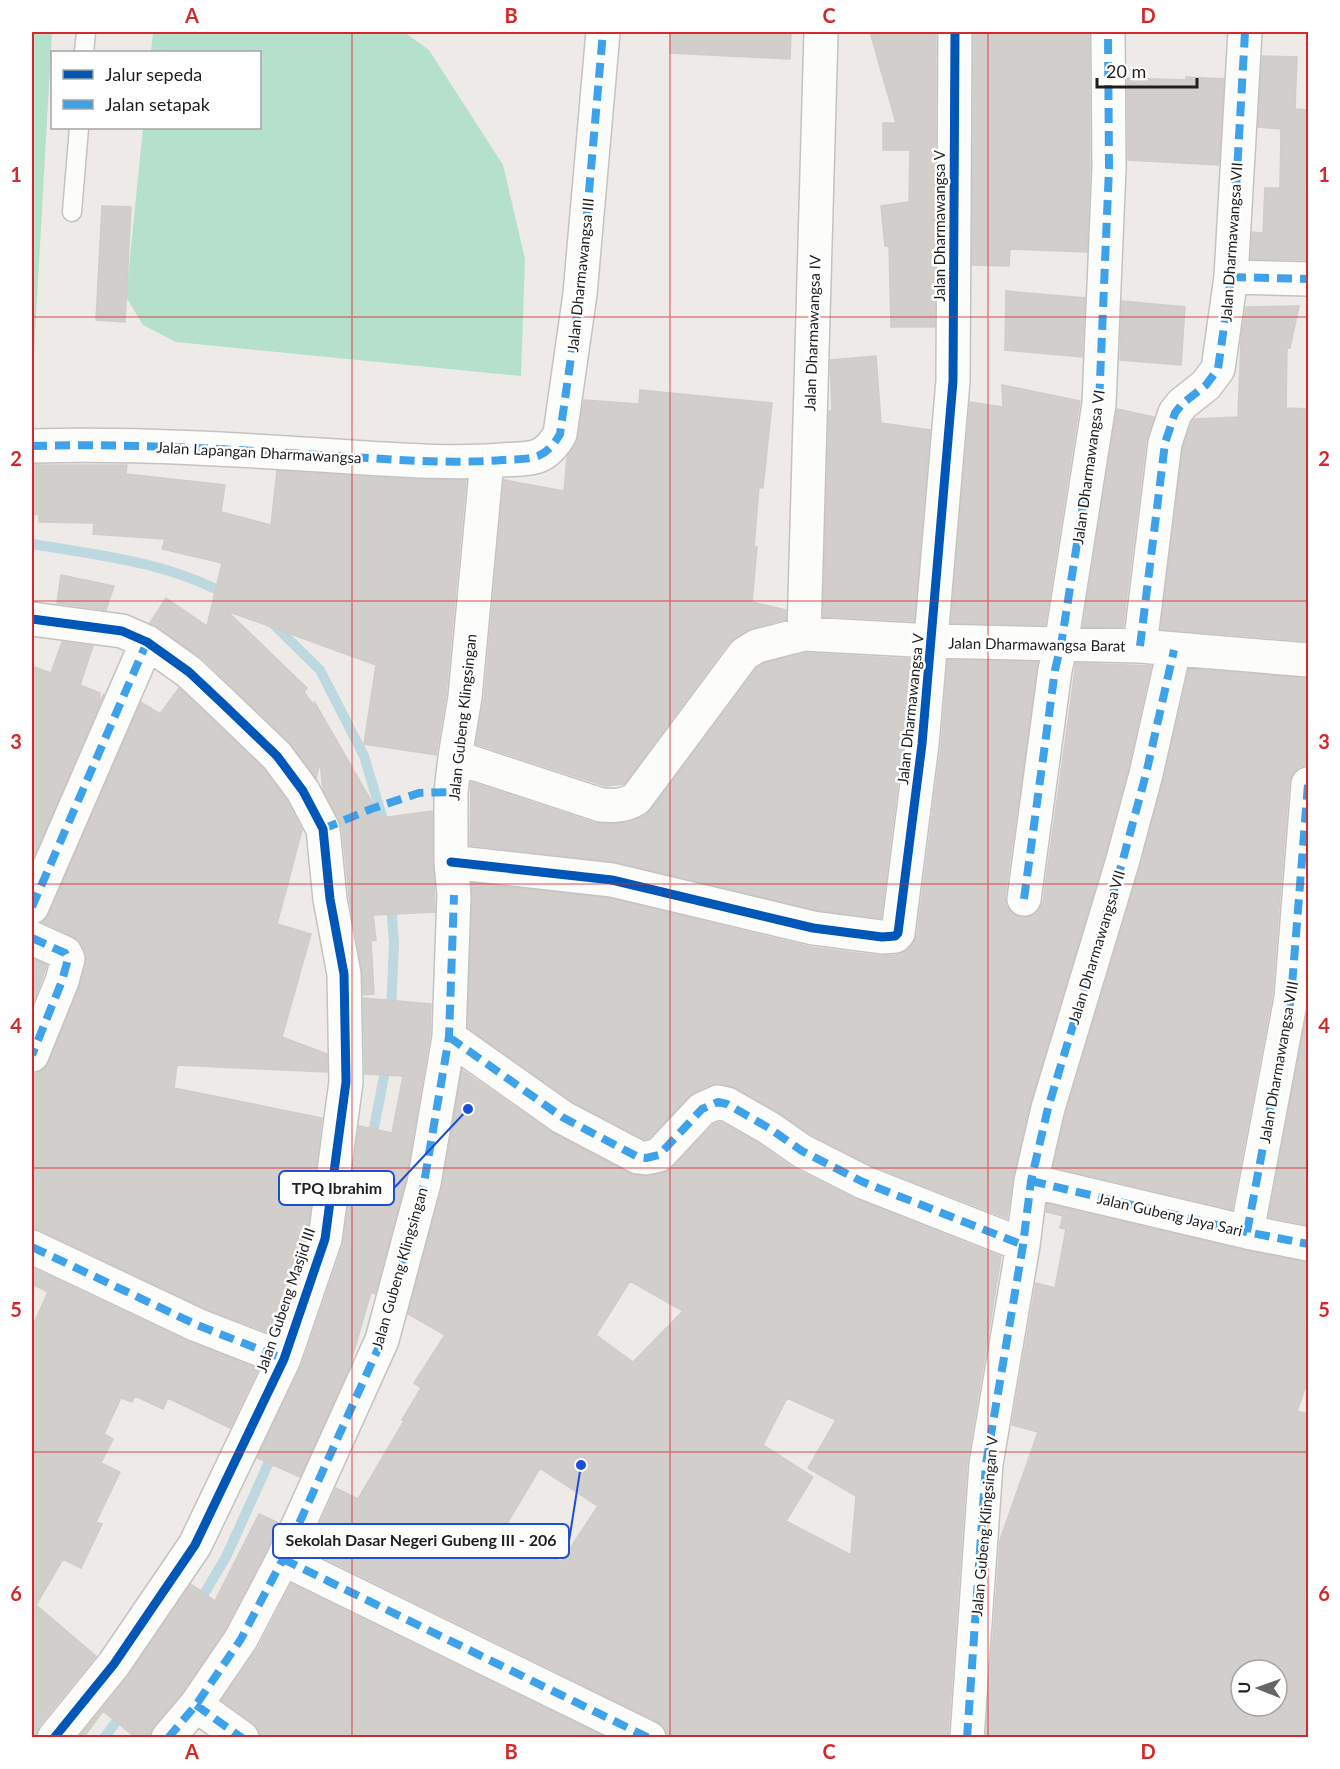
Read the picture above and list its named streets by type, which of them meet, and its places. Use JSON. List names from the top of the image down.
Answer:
{
  "streets": {
    "street": [
      "Jalan Dharmawangsa V",
      "Jalan Dharmawangsa VII",
      "Jalan Dharmawangsa III",
      "Jalan Dharmawangsa IV",
      "Jalan Lapangan Dharmawangsa",
      "Jalan Dharmawangsa VI",
      "Jalan Dharmawangsa Barat",
      "Jalan Gubeng Klingsingan",
      "Jalan Dharmawangsa VIII",
      "Jalan Gubeng Jaya Sari",
      "Jalan Gubeng Masjid III",
      "Jalan Gubeng Klingsingan V"
    ]
  },
  "crossings": [
    ["Jalan Dharmawangsa V", "Jalan Dharmawangsa Barat"],
    ["Jalan Dharmawangsa V", "Jalan Gubeng Klingsingan"],
    ["Jalan Dharmawangsa VII", "Jalan Dharmawangsa Barat"],
    ["Jalan Dharmawangsa VII", "Jalan Gubeng Jaya Sari"],
    ["Jalan Dharmawangsa VII", "Jalan Gubeng Klingsingan V"],
    ["Jalan Dharmawangsa III", "Jalan Lapangan Dharmawangsa"],
    ["Jalan Dharmawangsa III", "Jalan Gubeng Klingsingan"],
    ["Jalan Dharmawangsa IV", "Jalan Dharmawangsa Barat"],
    ["Jalan Lapangan Dharmawangsa", "Jalan Gubeng Klingsingan"],
    ["Jalan Dharmawangsa VI", "Jalan Dharmawangsa Barat"],
    ["Jalan Dharmawangsa Barat", "Jalan Gubeng Klingsingan"],
    ["Jalan Dharmawangsa VIII", "Jalan Gubeng Jaya Sari"]
  ],
  "places": ["TPQ Ibrahim", "Sekolah Dasar Negeri Gubeng III - 206"],
  "legend": ["Jalur sepeda", "Jalan setapak"],
  "scale_bar": "20 m",
  "north": "left",
  "grid": {
    "columns": [
      "A",
      "B",
      "C",
      "D"
    ],
    "rows": [
      "1",
      "2",
      "3",
      "4",
      "5",
      "6"
    ]
  }
}
